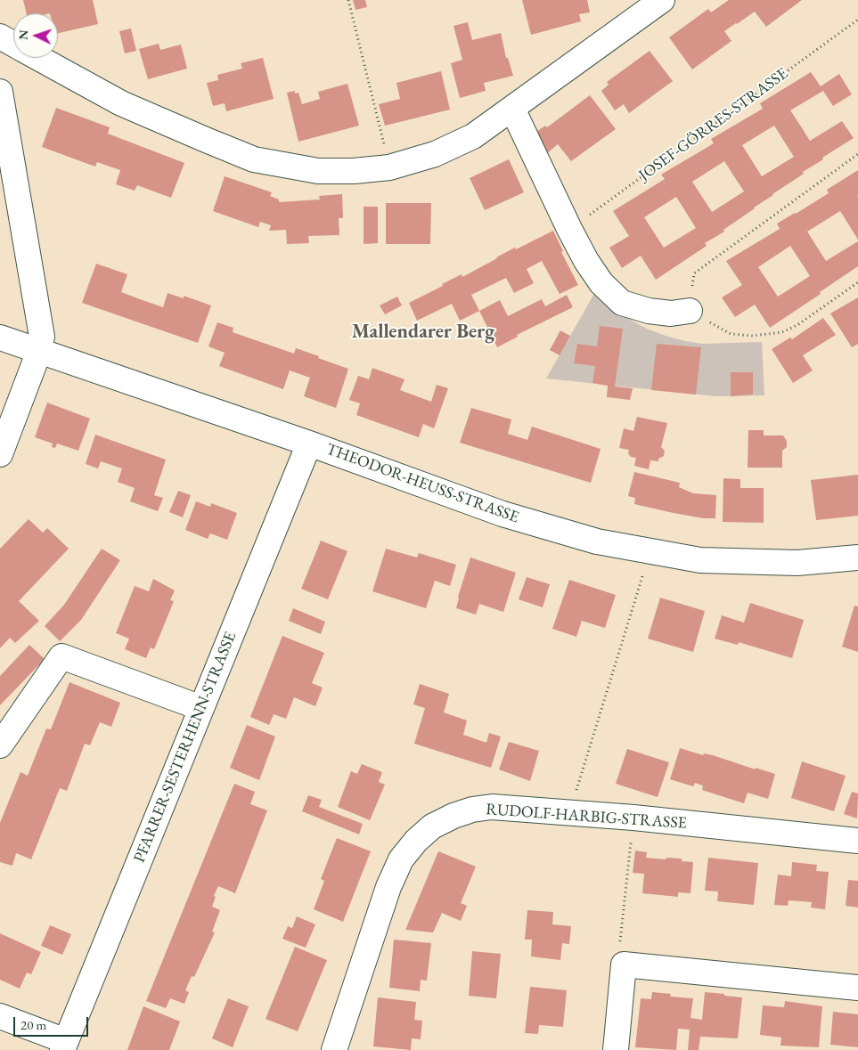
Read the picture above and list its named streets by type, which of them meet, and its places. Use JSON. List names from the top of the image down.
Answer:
{
  "streets": {
    "street": ["THEODOR-HEUSS-STRASSE", "PFARRER-SESTERHENN-STRASSE", "RUDOLF-HARBIG-STRASSE"],
    "path": ["JOSEF-GÖRRES-STRASSE"]
  },
  "crossings": [
    ["THEODOR-HEUSS-STRASSE", "PFARRER-SESTERHENN-STRASSE"]
  ],
  "districts": ["Mallendarer Berg"],
  "scale_bar": "20 m",
  "north": "left"
}
